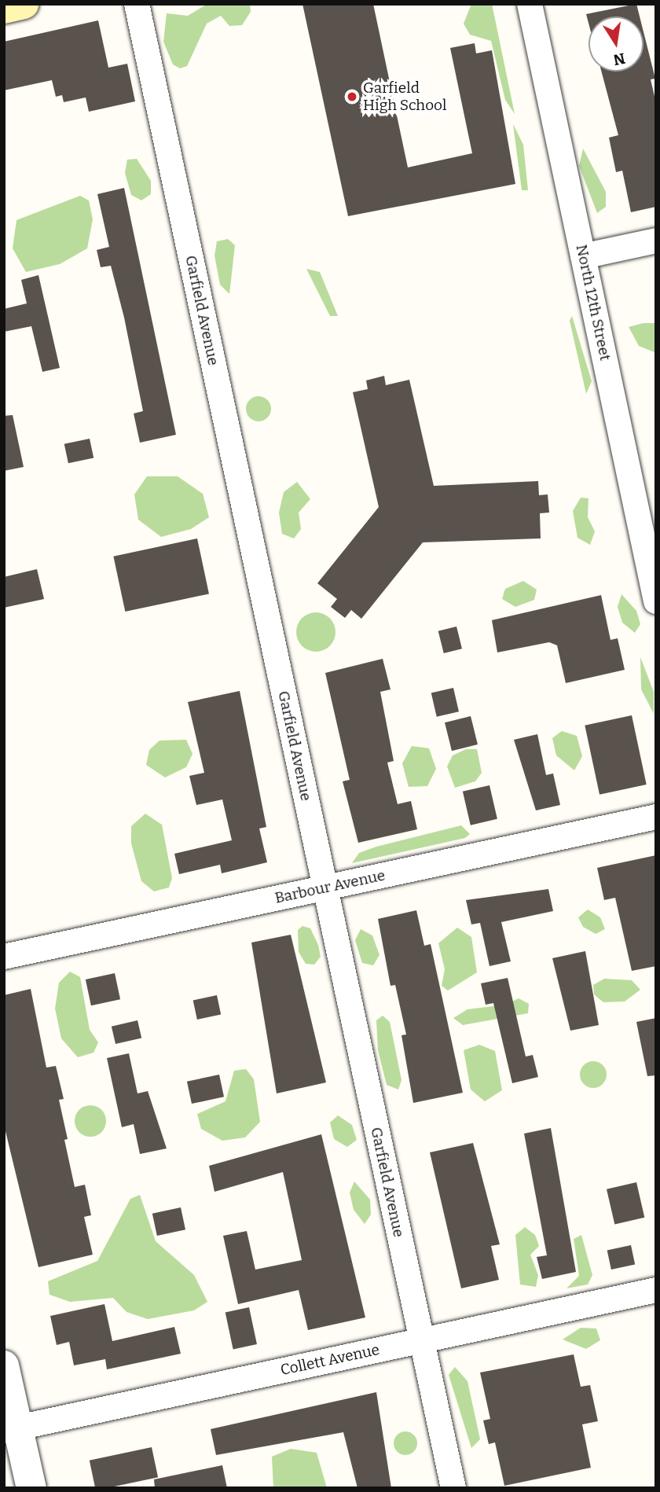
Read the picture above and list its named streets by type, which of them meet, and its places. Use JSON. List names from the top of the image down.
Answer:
{
  "streets": {
    "street": [
      "North 12th Street",
      "Garfield Avenue",
      "Barbour Avenue",
      "Collett Avenue"
    ]
  },
  "crossings": [
    ["Garfield Avenue", "Barbour Avenue"],
    ["Garfield Avenue", "Collett Avenue"]
  ],
  "places": ["Garfield High School"],
  "north": "bottom"
}
